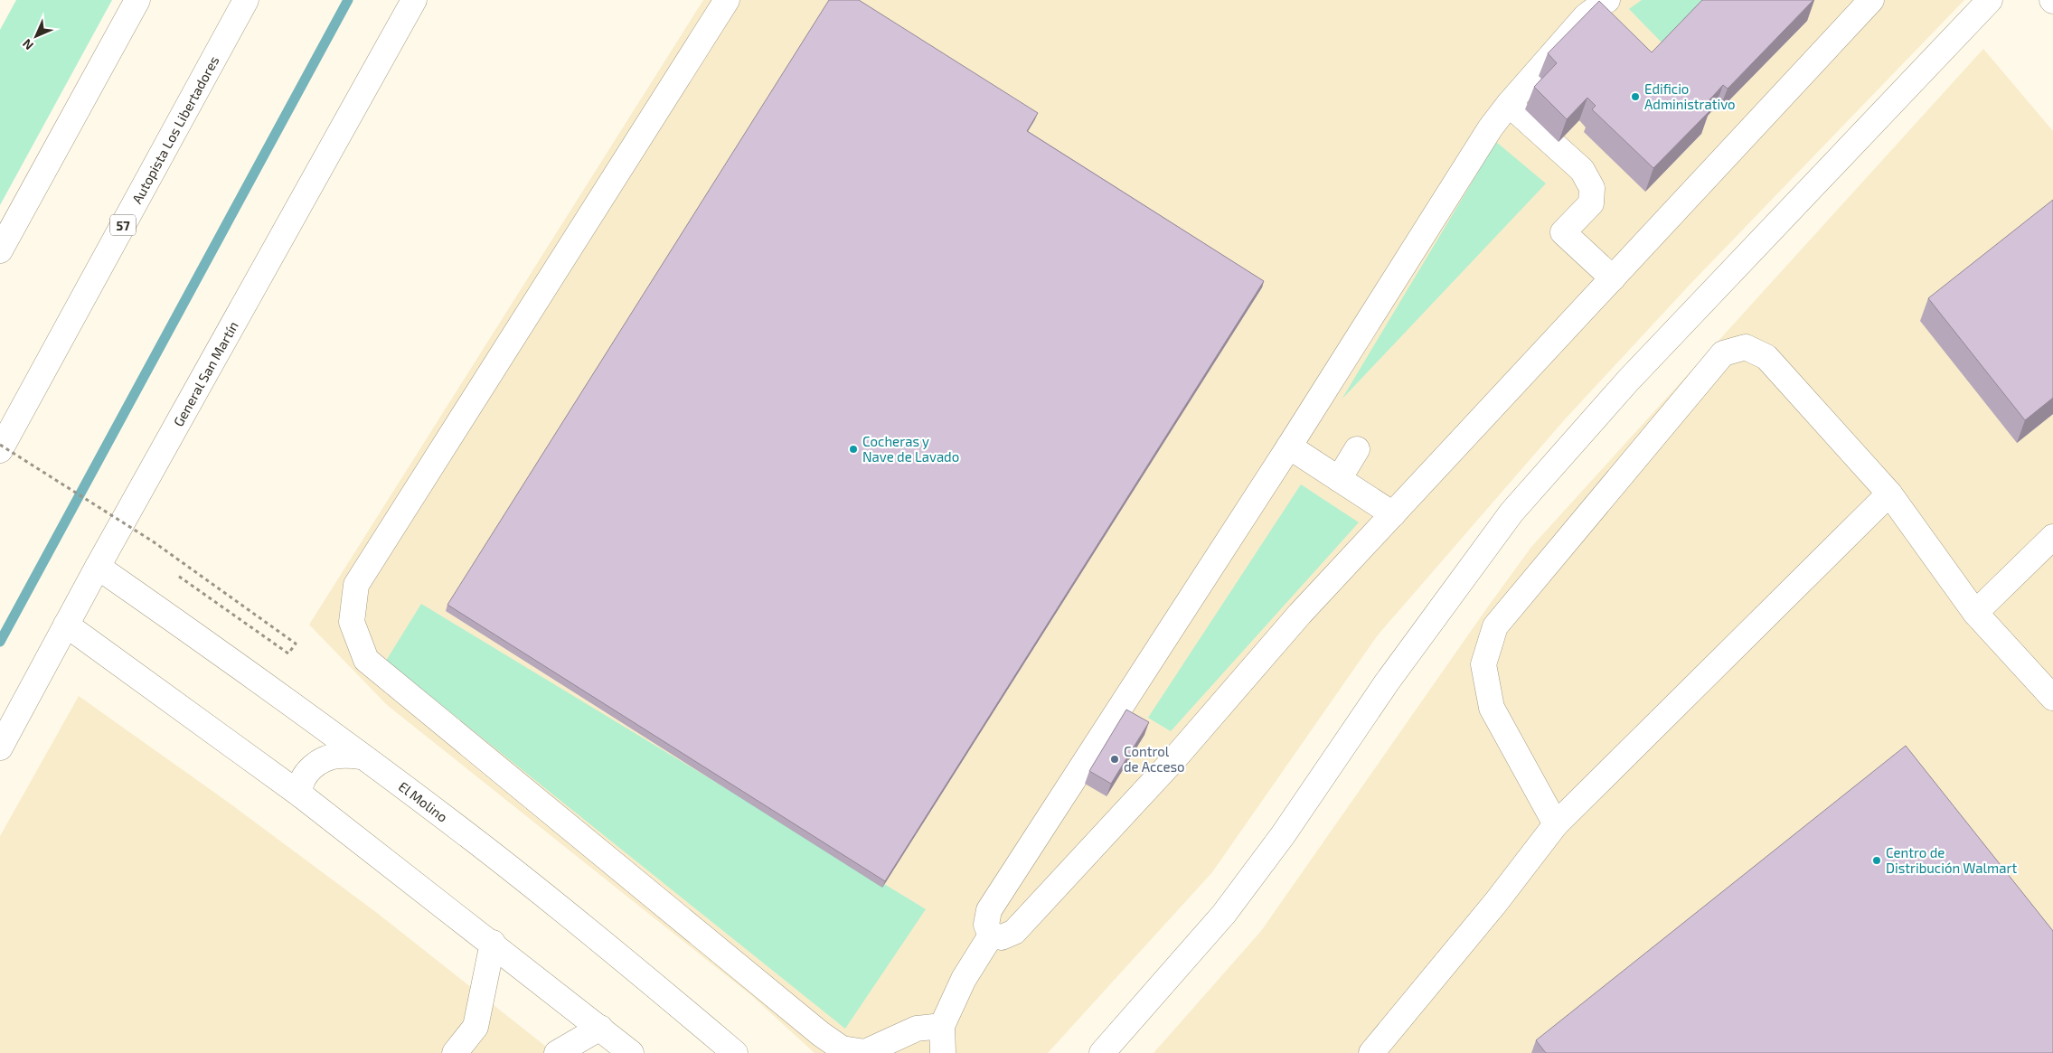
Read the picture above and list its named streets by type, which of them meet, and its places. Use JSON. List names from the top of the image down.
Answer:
{
  "streets": {
    "main road": [
      "Autopista Los Libertadores",
      "57",
      "General San Martín",
      "El Molino"
    ]
  },
  "crossings": [
    ["General San Martín", "El Molino"]
  ],
  "places": [
    "Edificio Administrativo",
    "Cocheras y Nave de Lavado",
    "Control de Acceso",
    "Centro de Distribución Walmart"
  ],
  "north": "bottom left"
}
